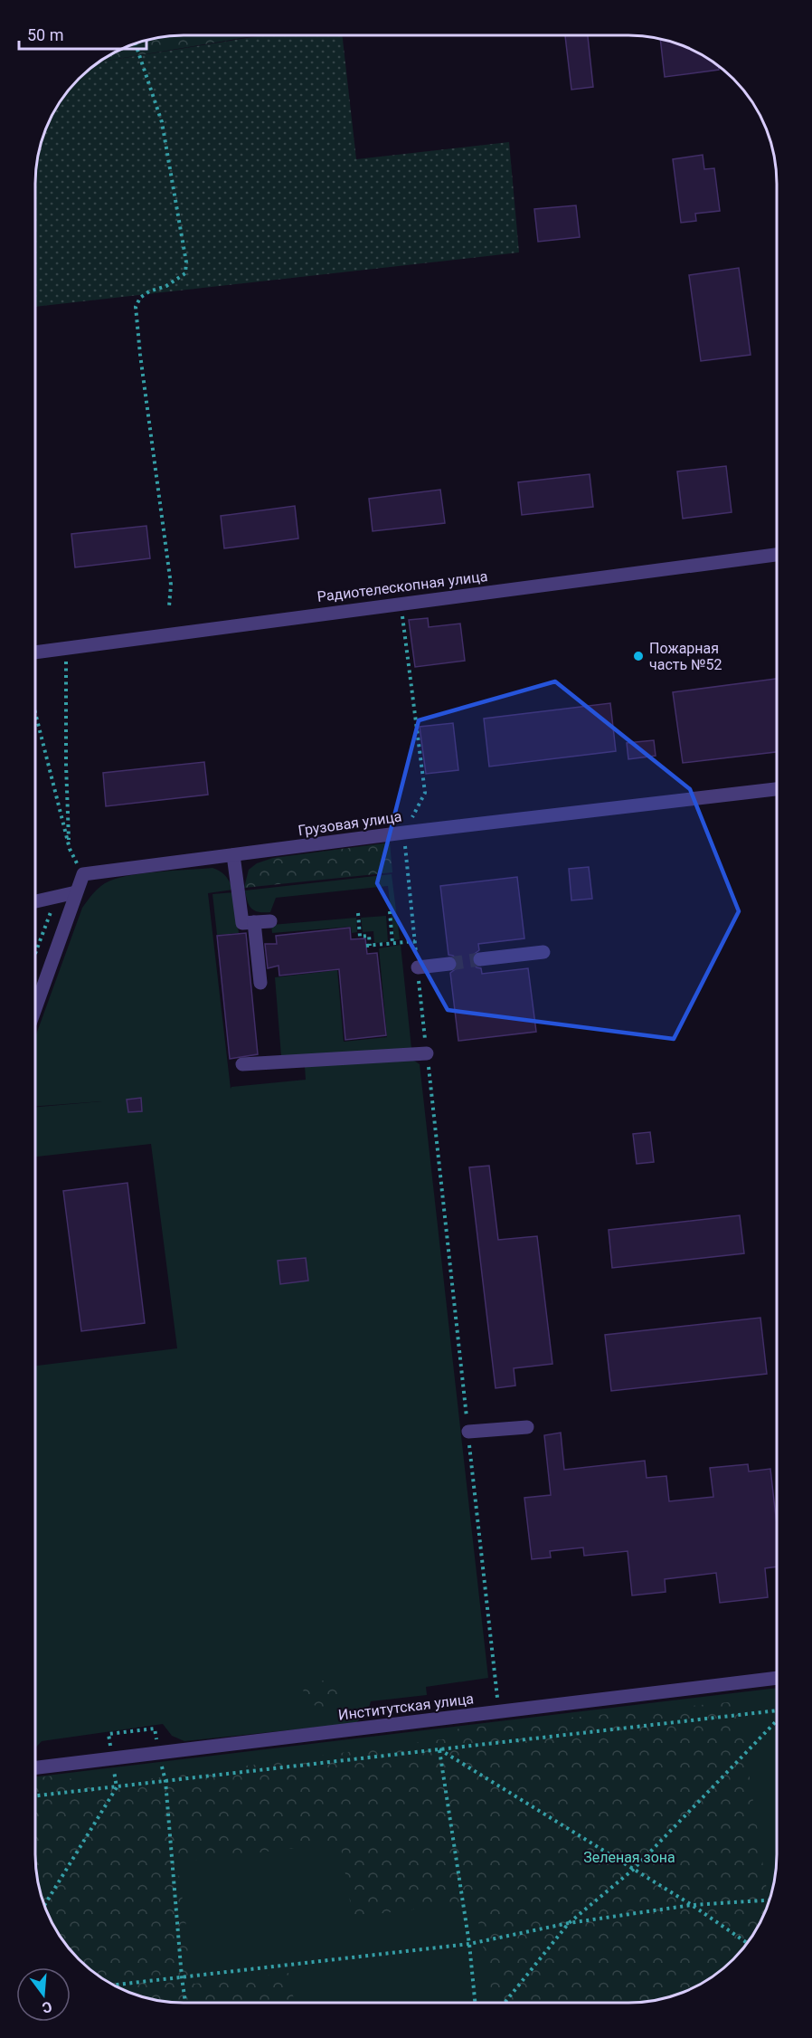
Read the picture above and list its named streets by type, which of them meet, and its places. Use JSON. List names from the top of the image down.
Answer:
{
  "streets": {
    "street": ["Радиотелескопная улица", "Грузовая улица", "Институтская улица"]
  },
  "parks": ["Зеленая зона"],
  "places": ["Пожарная часть №52"],
  "scale_bar": "50 m",
  "north": "bottom"
}
